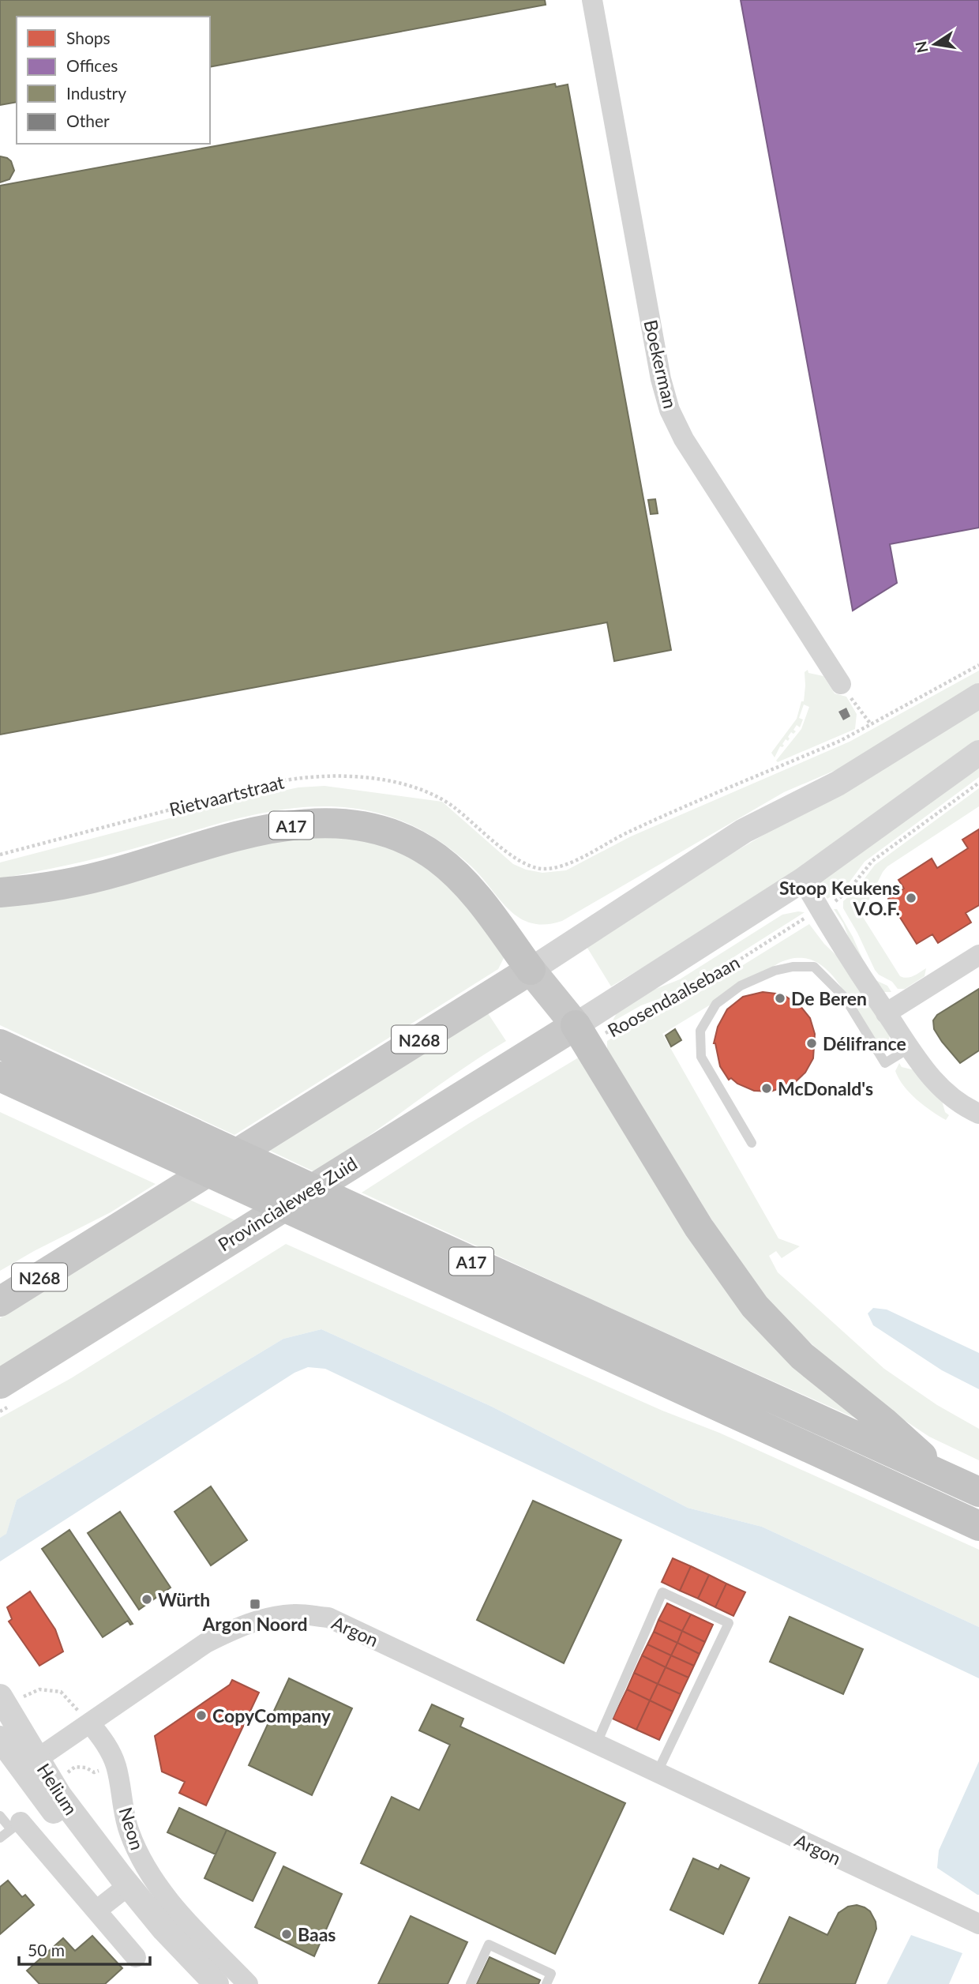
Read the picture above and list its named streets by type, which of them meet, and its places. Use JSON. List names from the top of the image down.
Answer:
{
  "streets": {
    "highway": ["A17"],
    "main road": ["N268", "Provincialeweg Zuid"],
    "street": [
      "Boekerman",
      "Roosendaalsebaan",
      "Argon",
      "Helium",
      "Neon"
    ],
    "path": ["Rietvaartstraat"]
  },
  "crossings": [
    ["A17", "Roosendaalsebaan"],
    ["A17", "N268"],
    ["A17", "Provincialeweg Zuid"],
    ["Roosendaalsebaan", "Provincialeweg Zuid"],
    ["Argon", "Neon"]
  ],
  "places": {
    "other": [
      "Stoop Keukens V.O.F.",
      "De Beren",
      "Délifrance",
      "McDonald's",
      "Würth",
      "CopyCompany",
      "Baas"
    ],
    "transit": ["Argon Noord"]
  },
  "legend": [
    "Shops",
    "Offices",
    "Industry",
    "Other"
  ],
  "scale_bar": "50 m",
  "north": "left"
}
